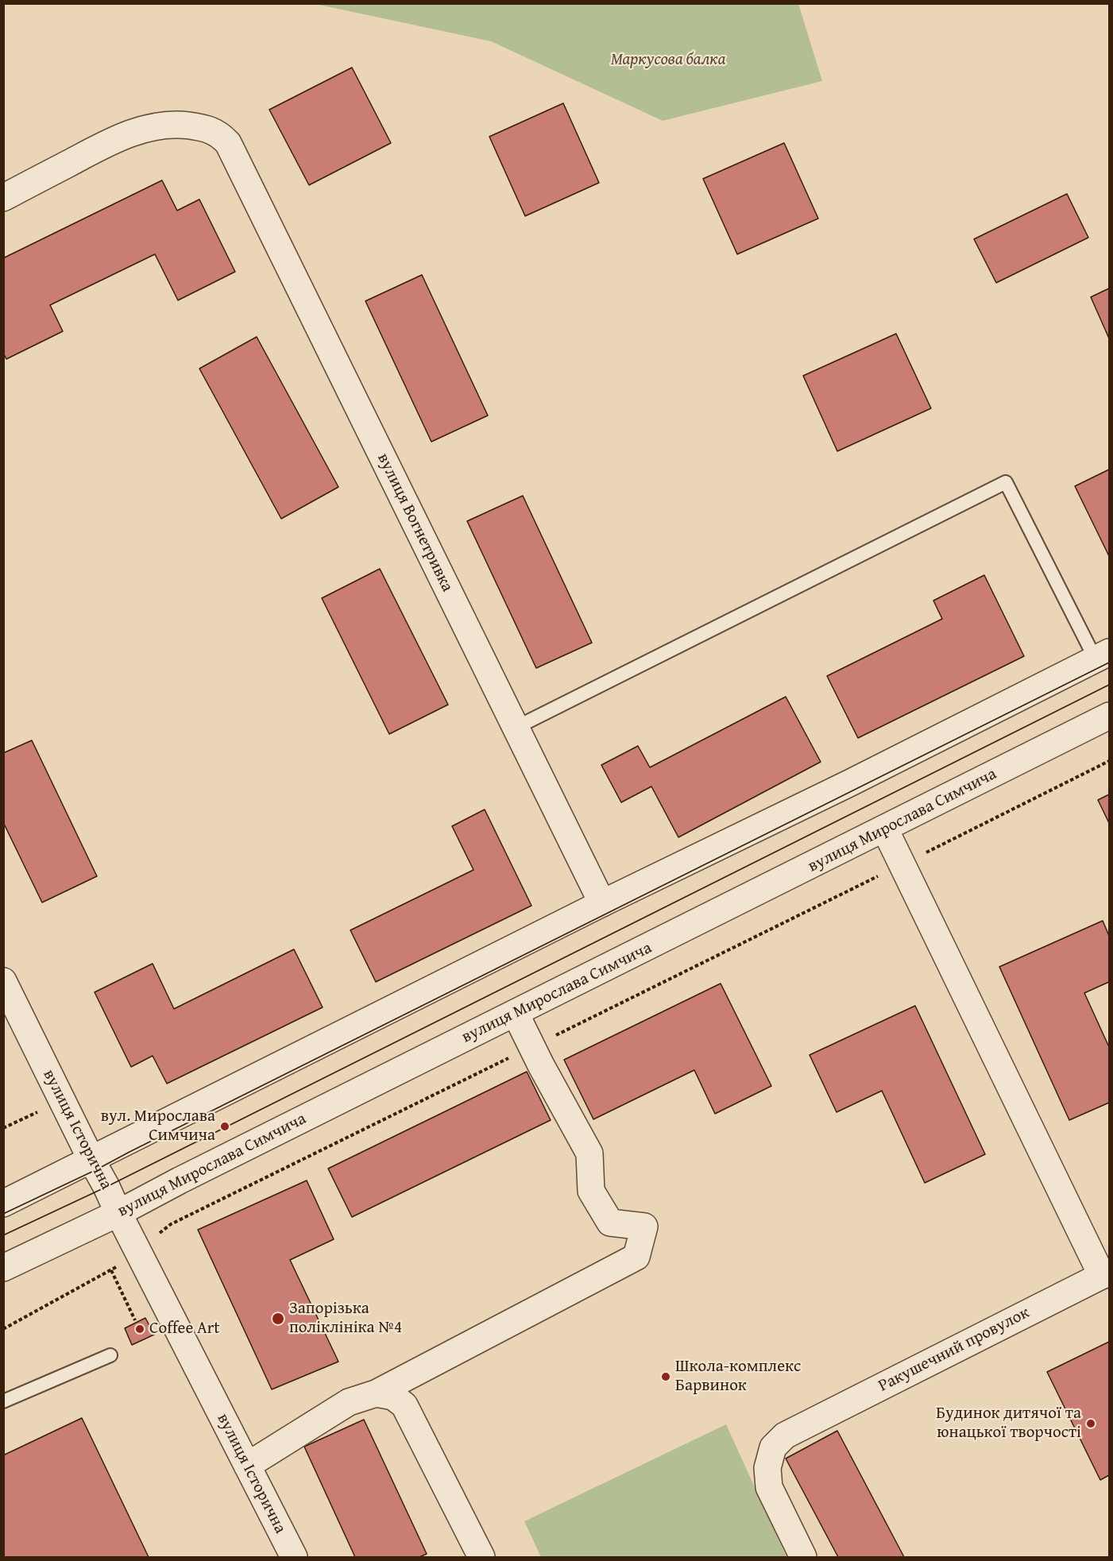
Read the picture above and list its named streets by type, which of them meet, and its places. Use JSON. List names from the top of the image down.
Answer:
{
  "streets": {
    "street": [
      "вулиця Вогнетривка",
      "вулиця Мирослава Симчича",
      "вулиця Історична",
      "Ракушечний провулок"
    ]
  },
  "crossings": [
    ["вулиця Мирослава Симчича", "вулиця Історична"]
  ],
  "parks": ["Маркусова балка"],
  "places": [
    "вул. Мирослава Симчича",
    "Запорізька поліклініка №4",
    "Coffee Art",
    "Школа-комплекс Барвинок",
    "Будинок дитячої та юнацької творчості"
  ]
}
